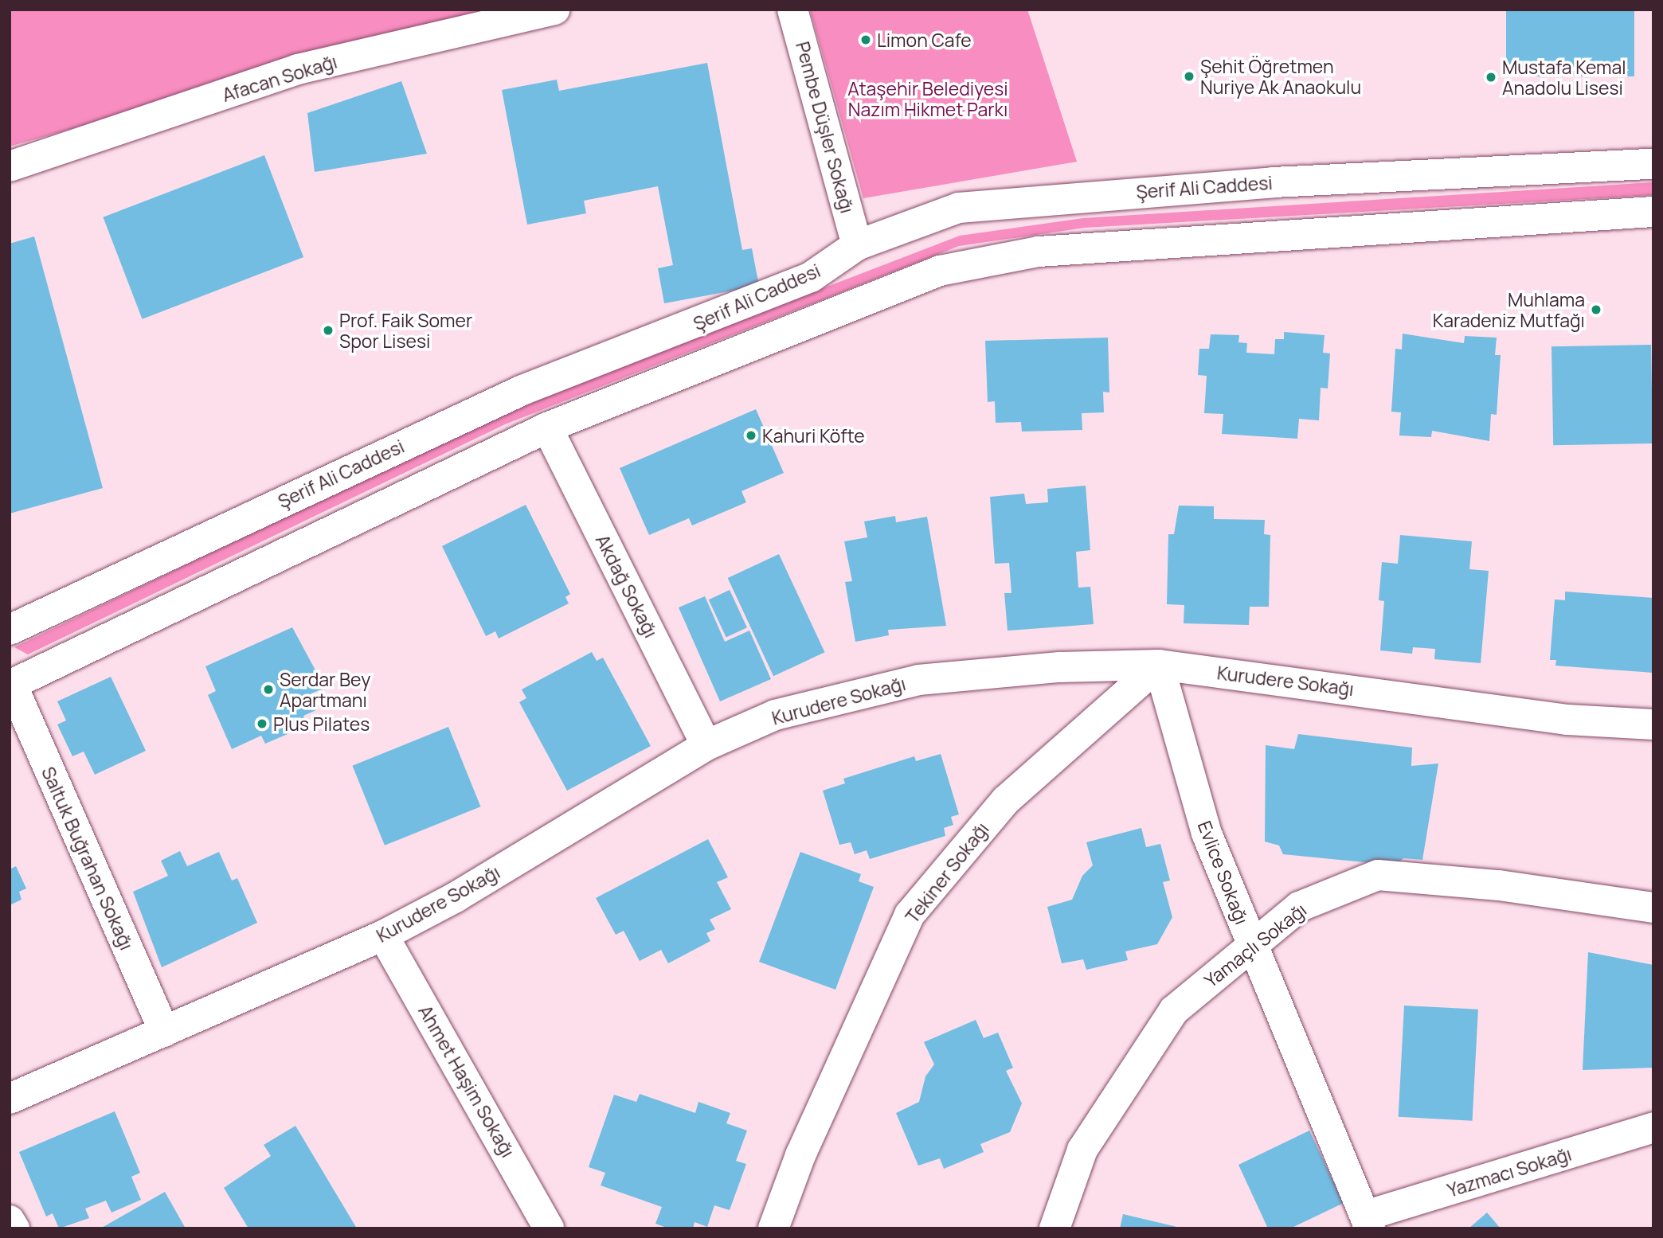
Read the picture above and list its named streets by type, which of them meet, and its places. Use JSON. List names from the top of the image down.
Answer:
{
  "streets": {
    "street": [
      "Afacan Sokağı",
      "Pembe Düşler Sokağı",
      "Şerif Ali Caddesi",
      "Akdağ Sokağı",
      "Kurudere Sokağı",
      "Saltuk Buğrahan Sokağı",
      "Tekiner Sokağı",
      "Evlice Sokağı",
      "Yamaçlı Sokağı",
      "Ahmet Haşim Sokağı",
      "Yazmacı Sokağı"
    ]
  },
  "crossings": [
    ["Pembe Düşler Sokağı", "Şerif Ali Caddesi"],
    ["Akdağ Sokağı", "Kurudere Sokağı"],
    ["Kurudere Sokağı", "Saltuk Buğrahan Sokağı"],
    ["Kurudere Sokağı", "Tekiner Sokağı"],
    ["Kurudere Sokağı", "Evlice Sokağı"],
    ["Kurudere Sokağı", "Ahmet Haşim Sokağı"],
    ["Tekiner Sokağı", "Evlice Sokağı"],
    ["Evlice Sokağı", "Yamaçlı Sokağı"],
    ["Evlice Sokağı", "Yazmacı Sokağı"]
  ],
  "parks": ["Ataşehir Belediyesi Nazım Hikmet Parkı"],
  "places": [
    "Limon Cafe",
    "Şehit Öğretmen Nuriye Ak Anaokulu",
    "Mustafa Kemal Anadolu Lisesi",
    "Muhlama Karadeniz Mutfağı",
    "Prof. Faik Somer Spor Lisesi",
    "Kahuri Köfte",
    "Serdar Bey Apartmanı",
    "Plus Pilates"
  ]
}
